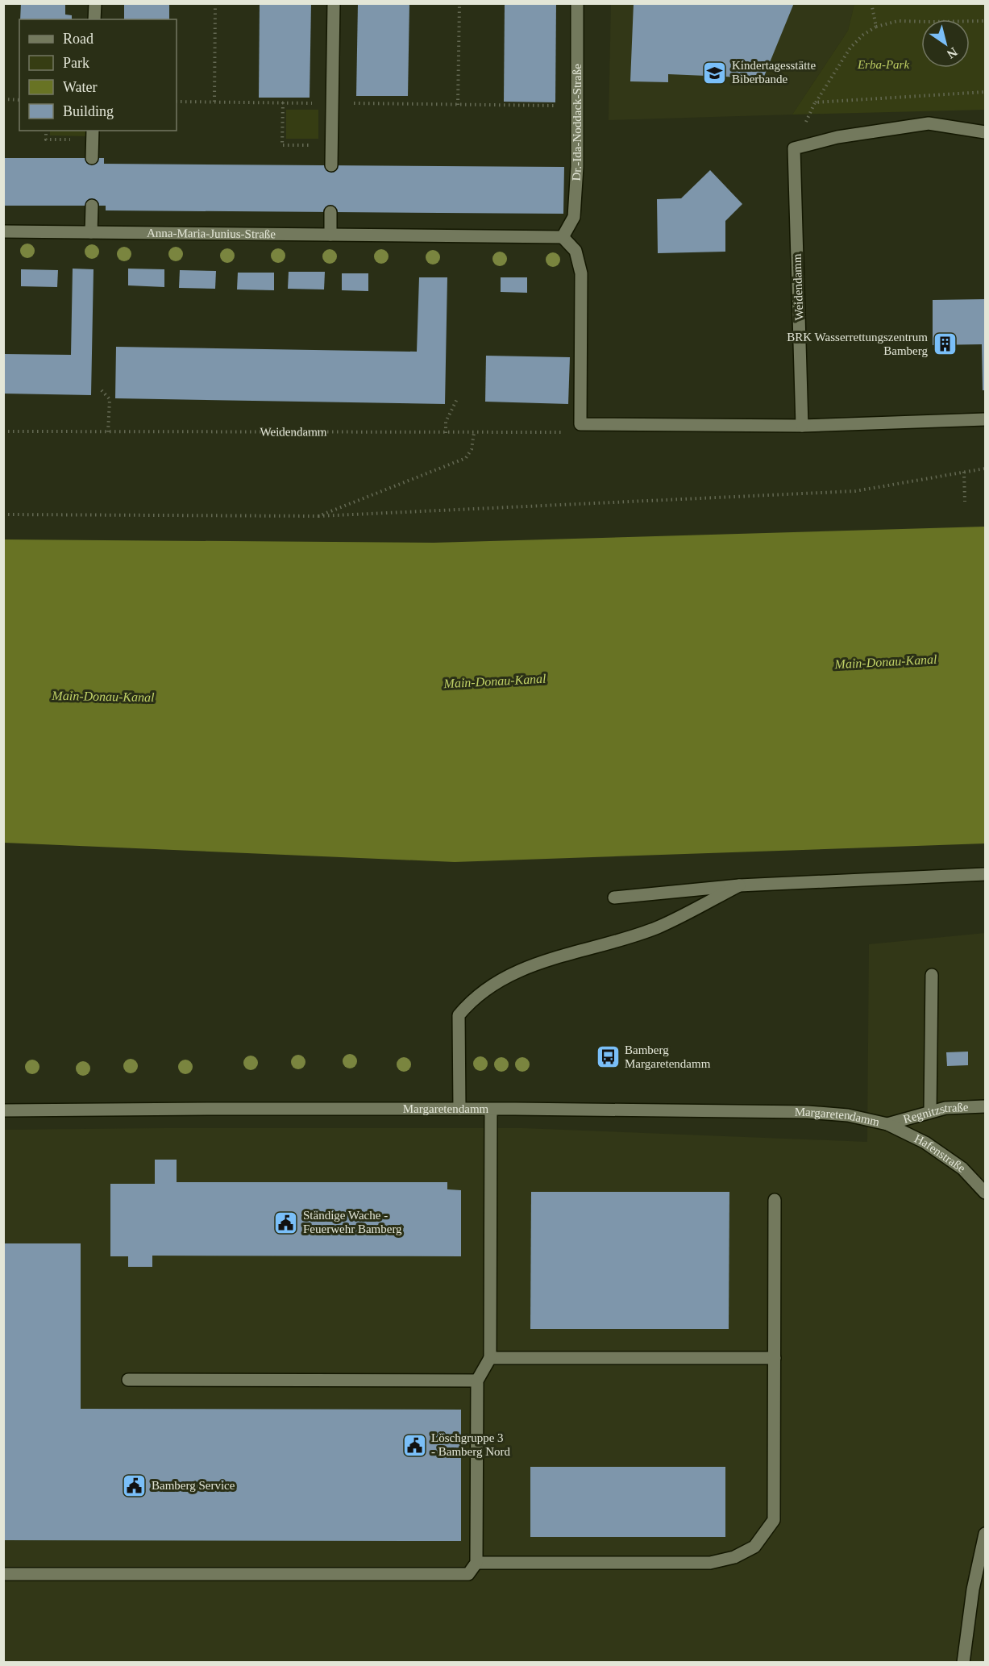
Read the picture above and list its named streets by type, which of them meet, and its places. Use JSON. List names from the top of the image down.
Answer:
{
  "streets": {
    "street": [
      "Dr.-Ida-Noddack-Straße",
      "Anna-Maria-Junius-Straße",
      "Weidendamm",
      "Margaretendamm",
      "Regnitzstraße",
      "Hafenstraße"
    ]
  },
  "crossings": [
    ["Dr.-Ida-Noddack-Straße", "Anna-Maria-Junius-Straße"],
    ["Margaretendamm", "Regnitzstraße"],
    ["Margaretendamm", "Hafenstraße"],
    ["Regnitzstraße", "Hafenstraße"]
  ],
  "water": ["Main-Donau-Kanal"],
  "parks": ["Erba-Park"],
  "places": {
    "school or university": ["Kindertagesstätte Biberbande"],
    "building": ["BRK Wasserrettungszentrum Bamberg"],
    "bus stop": ["Bamberg Margaretendamm"],
    "public building": ["Ständige Wache - Feuerwehr Bamberg", "Löschgruppe 3 - Bamberg Nord", "Bamberg Service"]
  },
  "legend": [
    "Road",
    "Park",
    "Water",
    "Building"
  ],
  "north": "bottom right"
}
